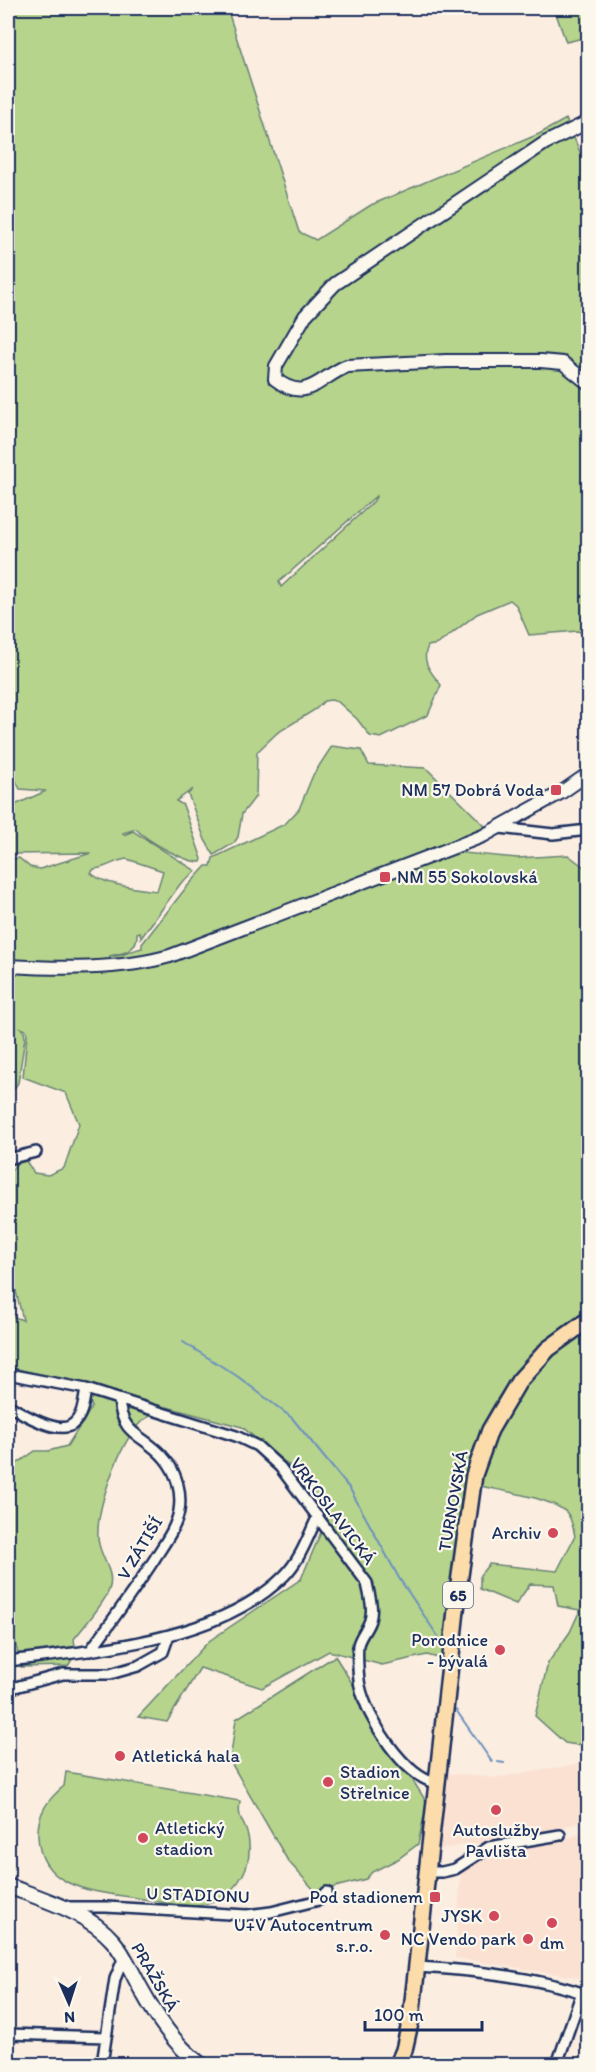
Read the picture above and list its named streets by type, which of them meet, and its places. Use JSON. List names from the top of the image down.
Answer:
{
  "streets": {
    "main road": ["TURNOVSKÁ", "65", "PRAŽSKÁ"],
    "street": ["VRKOSLAVICKÁ", "V ZÁTIŠÍ", "U STADIONU"]
  },
  "crossings": [
    ["TURNOVSKÁ", "VRKOSLAVICKÁ"],
    ["VRKOSLAVICKÁ", "V ZÁTIŠÍ"],
    ["U STADIONU", "PRAŽSKÁ"]
  ],
  "places": {
    "transit": ["NM 57 Dobrá Voda", "NM 55 Sokolovská", "Pod stadionem"],
    "other": [
      "Archiv",
      "Porodnice - bývalá",
      "Atletická hala",
      "Stadion Střelnice",
      "Autoslužby Pavlišta",
      "Atletický stadion",
      "JYSK",
      "dm",
      "U+V Autocentrum s.r.o.",
      "NC Vendo park"
    ]
  },
  "scale_bar": "100 m",
  "north": "bottom"
}
